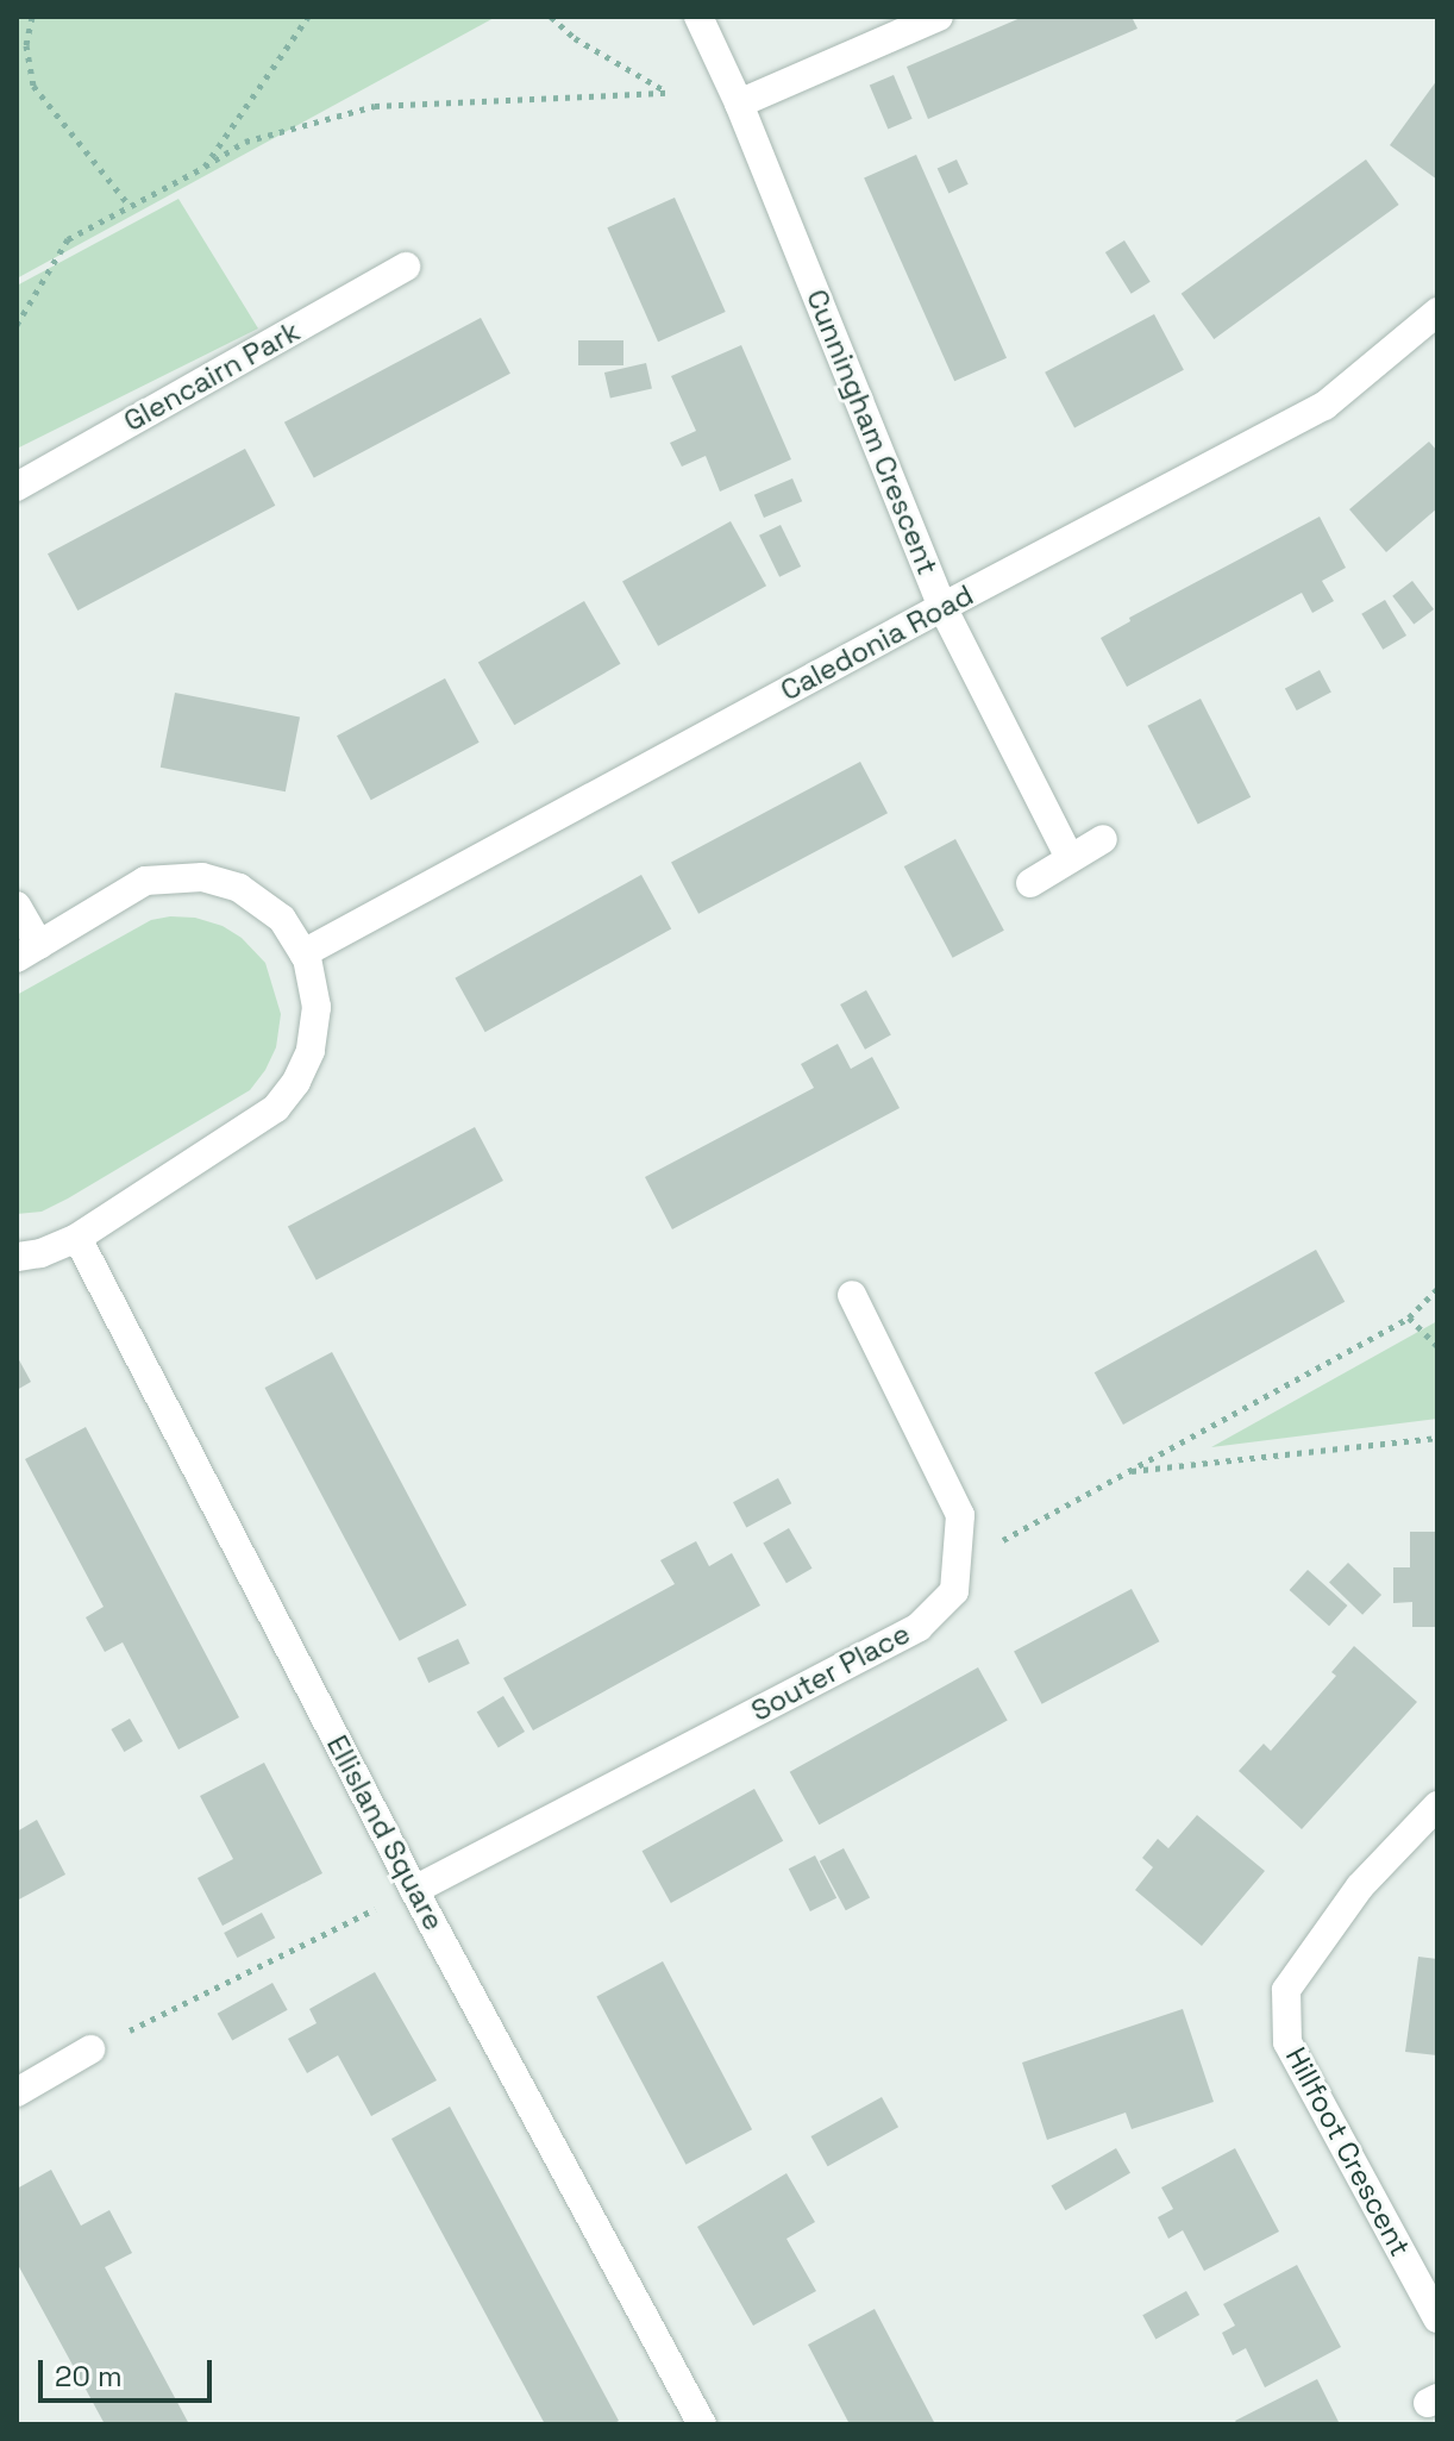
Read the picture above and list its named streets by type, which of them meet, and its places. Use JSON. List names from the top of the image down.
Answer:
{
  "streets": {
    "street": [
      "Glencairn Park",
      "Cunningham Crescent",
      "Caledonia Road",
      "Souter Place",
      "Ellisland Square",
      "Hillfoot Crescent"
    ]
  },
  "crossings": [
    ["Cunningham Crescent", "Caledonia Road"],
    ["Souter Place", "Ellisland Square"]
  ],
  "scale_bar": "20 m"
}
